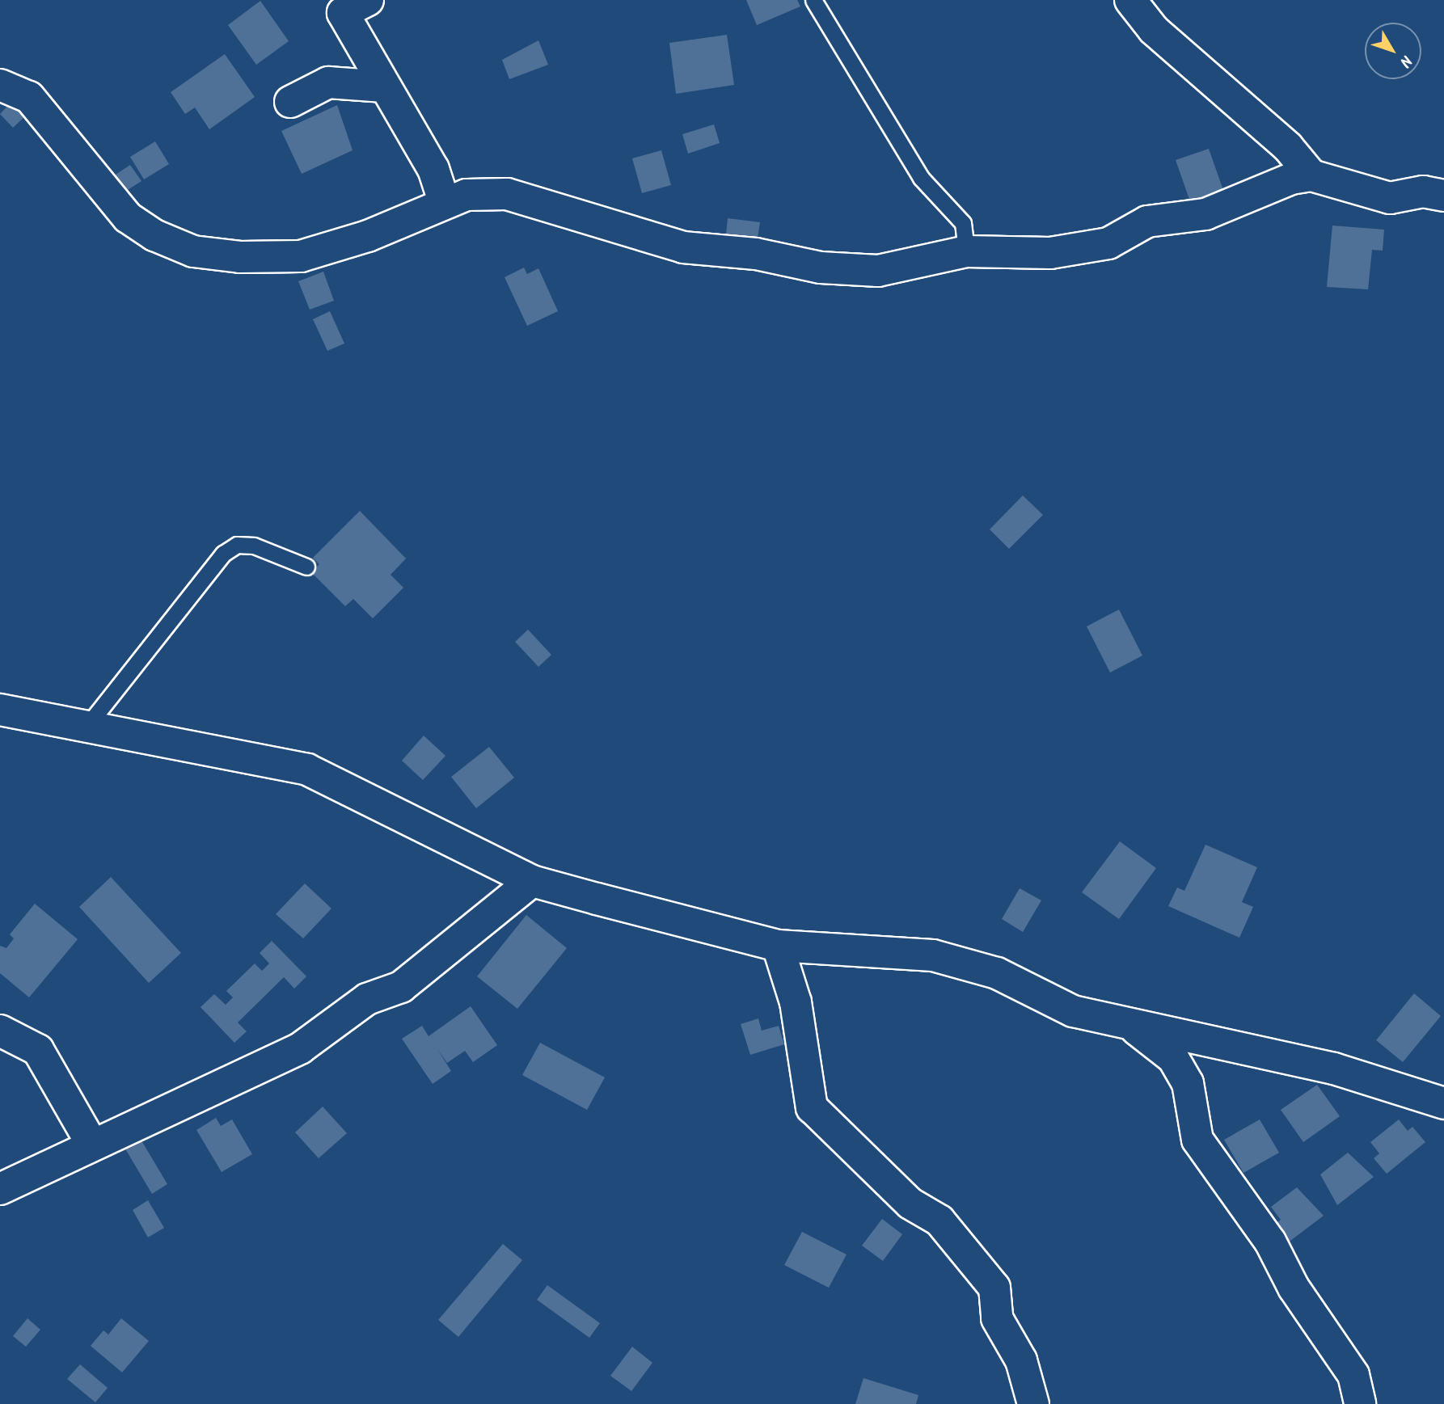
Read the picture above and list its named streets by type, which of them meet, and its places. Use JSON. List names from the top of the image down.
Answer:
{
  "north": "bottom right"
}
